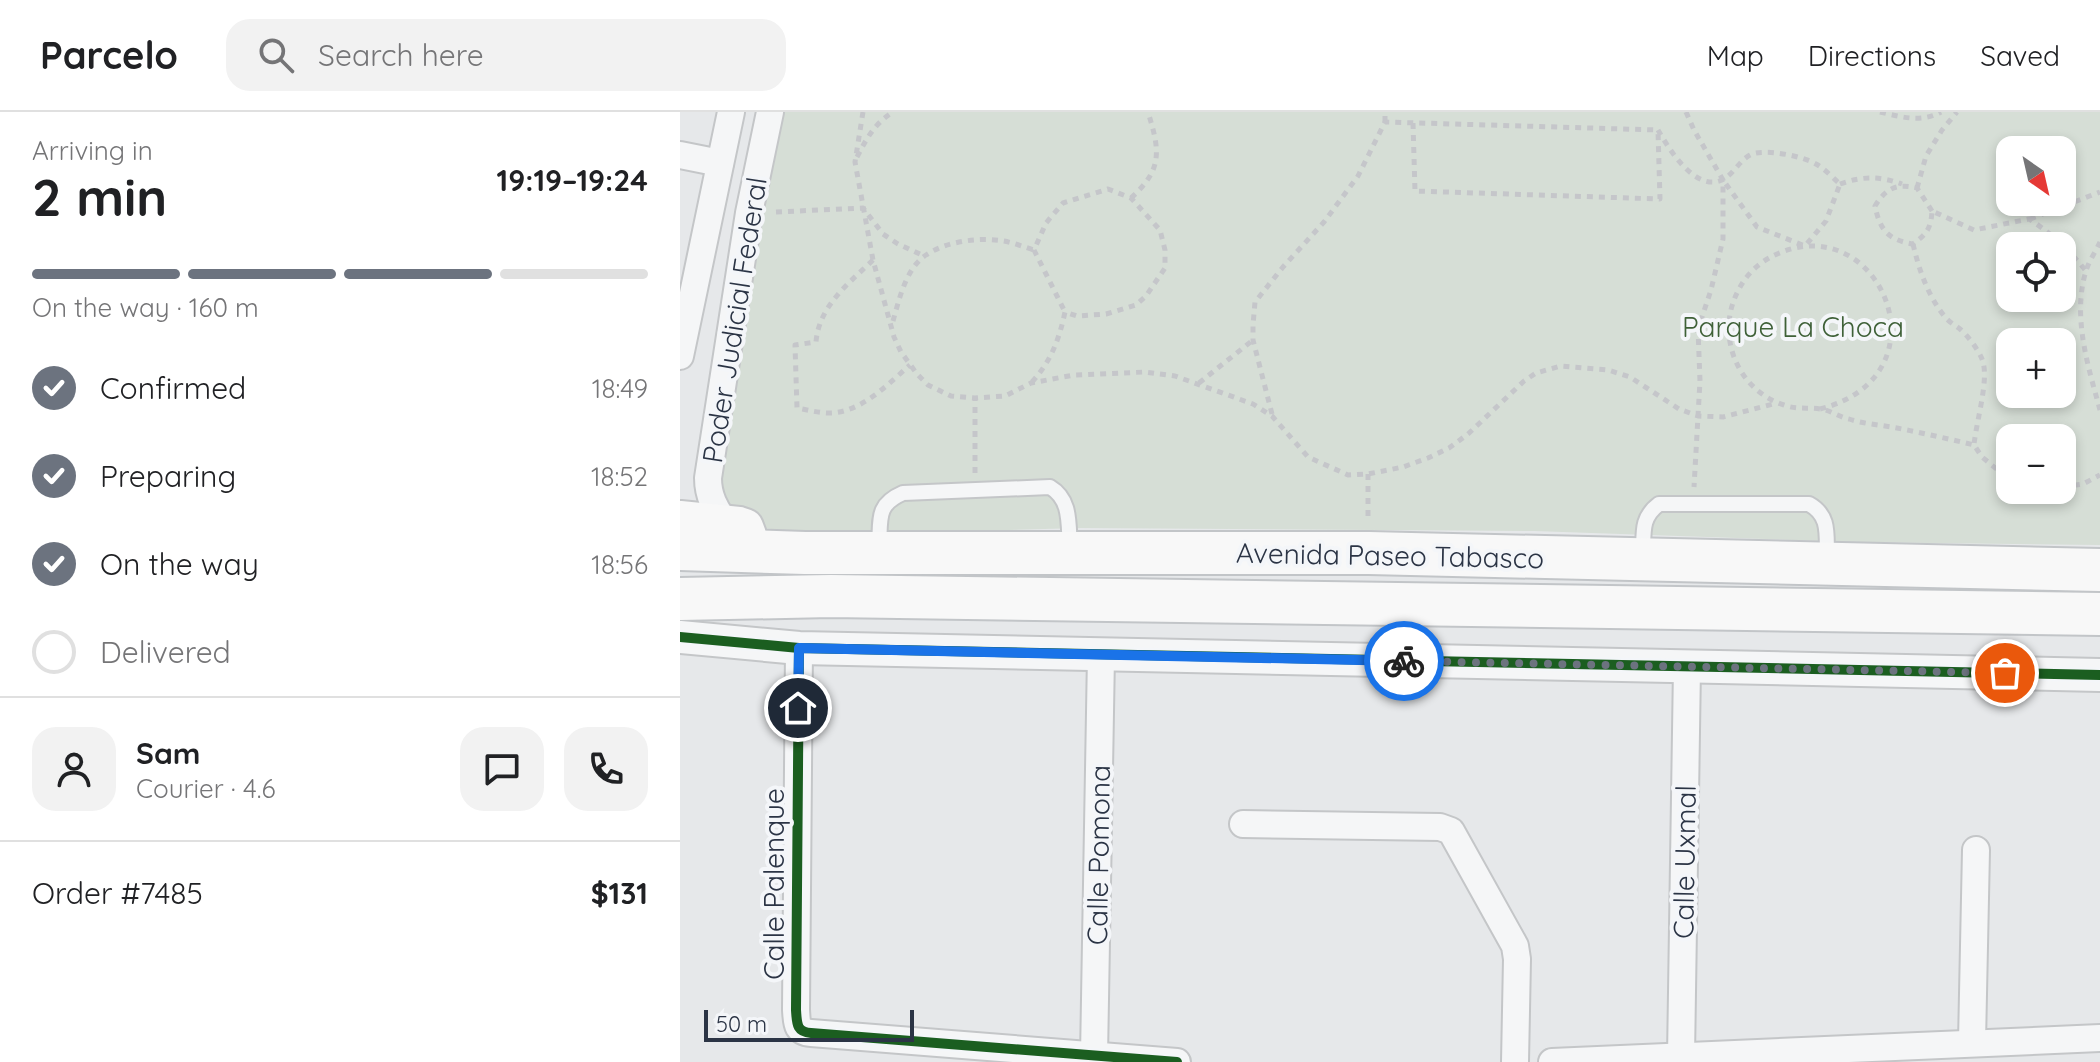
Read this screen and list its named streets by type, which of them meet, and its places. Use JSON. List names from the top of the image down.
{
  "streets": {
    "main road": ["Avenida Paseo Tabasco"],
    "street": [
      "Poder Judicial Federal",
      "Calle Pomona",
      "Calle Uxmal",
      "Calle Palenque"
    ]
  },
  "crossings": [
    ["Poder Judicial Federal", "Avenida Paseo Tabasco"],
    ["Calle Pomona", "Calle Palenque"]
  ],
  "parks": ["Parque La Choca"],
  "scale_bar": "50 m",
  "north": "bottom right",
  "page": {
    "header": "Parcelo",
    "search": "Search here",
    "nav": ["Map", "Directions", "Saved"],
    "heading": ["2 min", "Arriving in", "19:19–19:24"],
    "panel": [
      "Sam",
      "Courier · 4.6",
      "Order #7485",
      "$131"
    ],
    "map_buttons": ["+", "−"],
    "bar": "On the way · 160 m",
    "list": [
      ["Confirmed", "18:49"],
      ["Preparing", "18:52"],
      ["On the way", "18:56"],
      "Delivered"
    ],
    "scale": "50 m"
  }
}
